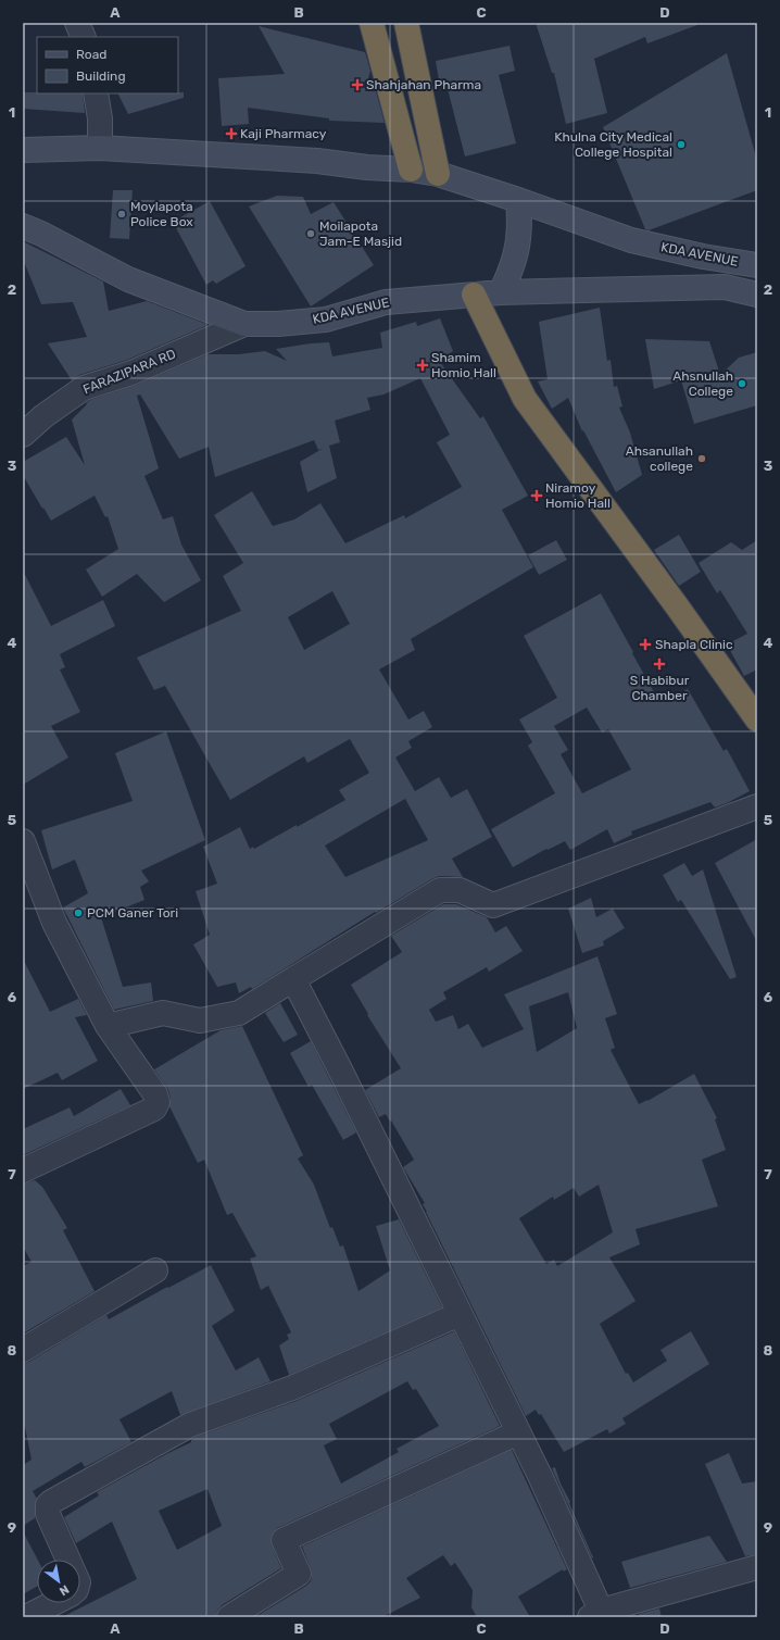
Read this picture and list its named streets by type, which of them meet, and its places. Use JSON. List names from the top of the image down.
{
  "streets": {
    "main road": ["KDA AVENUE"],
    "street": ["FARAZIPARA RD"]
  },
  "crossings": [
    ["KDA AVENUE", "FARAZIPARA RD"]
  ],
  "places": {
    "health": [
      "Shahjahan Pharma",
      "Kaji Pharmacy",
      "Shamim Homio Hall",
      "Niramoy Homio Hall",
      "Shapla Clinic",
      "S Habibur Chamber"
    ],
    "other": [
      "Khulna City Medical College Hospital",
      "Moylapota Police Box",
      "Moilapota Jam-E Masjid",
      "Ahsnullah College",
      "Ahsanullah college",
      "PCM Ganer Tori"
    ]
  },
  "legend": ["Road", "Building"],
  "north": "bottom right",
  "grid": {
    "columns": [
      "A",
      "B",
      "C",
      "D"
    ],
    "rows": [
      "1",
      "2",
      "3",
      "4",
      "5",
      "6",
      "7",
      "8",
      "9"
    ]
  }
}
